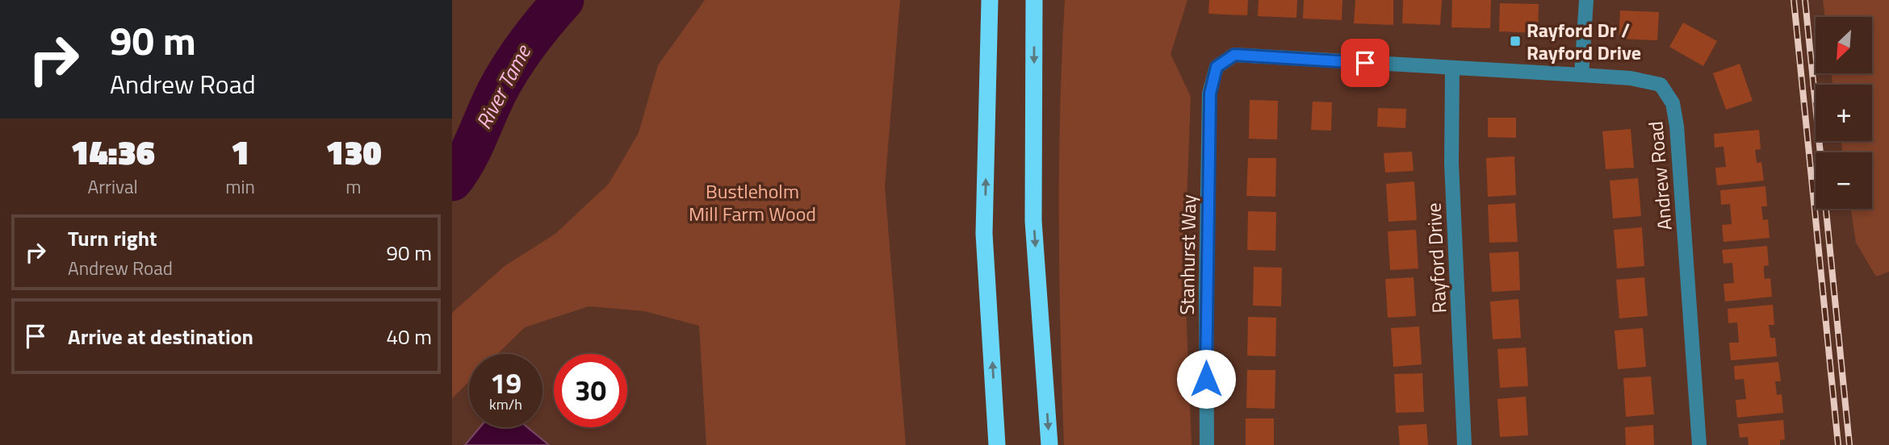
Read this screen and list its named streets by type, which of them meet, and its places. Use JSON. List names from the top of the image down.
{
  "streets": {
    "street": ["Andrew Road", "Stanhurst Way", "Rayford Drive"]
  },
  "crossings": [
    ["Andrew Road", "Stanhurst Way"],
    ["Andrew Road", "Rayford Drive"]
  ],
  "water": ["River Tame"],
  "parks": ["Bustleholm Mill Farm Wood"],
  "places": {
    "transit": ["Rayford Dr / Rayford Drive"]
  },
  "north": "bottom left",
  "page": {
    "turn": ["90 m", "Andrew Road"],
    "map_buttons": ["+", "−"],
    "eta": [
      "14:36",
      "Arrival",
      "1",
      "min",
      "130",
      "m"
    ],
    "list": [
      {
        "name": "Turn right",
        "note": "Andrew Road",
        "value": "90 m"
      },
      {
        "name": "Arrive at destination",
        "value": "40 m"
      }
    ],
    "speed": "19 km/h",
    "limit": "30"
  }
}
